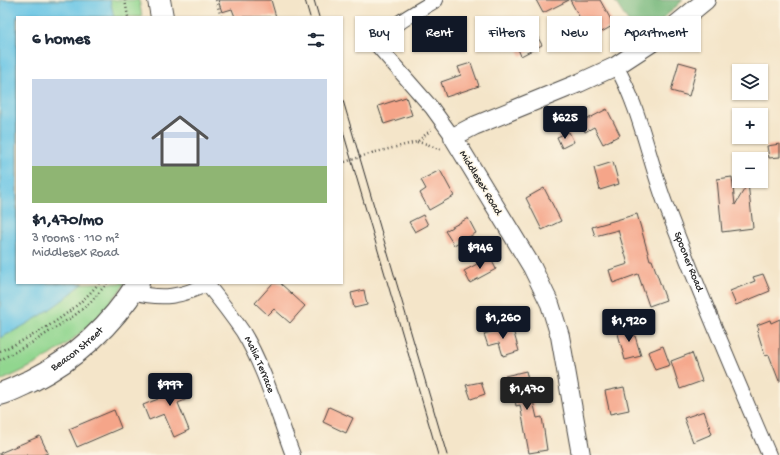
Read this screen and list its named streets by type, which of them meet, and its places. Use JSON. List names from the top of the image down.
{
  "streets": {
    "main road": ["Beacon Street"],
    "street": ["Middlesex Road", "Spooner Road", "Malia Terrace"]
  },
  "page": {
    "chip": [
      "Buy",
      "Rent",
      "Filters",
      "New",
      "Apartment"
    ],
    "heading": "6 homes",
    "map_buttons": ["+", "−"],
    "list": [
      {
        "name": "$1,470/mo",
        "note": "3 rooms · 110 m² · Middlesex Road"
      }
    ],
    "price": [
      "$625",
      "$946",
      "$1,260",
      "$1,920",
      "$997",
      "$1,470"
    ]
  }
}
